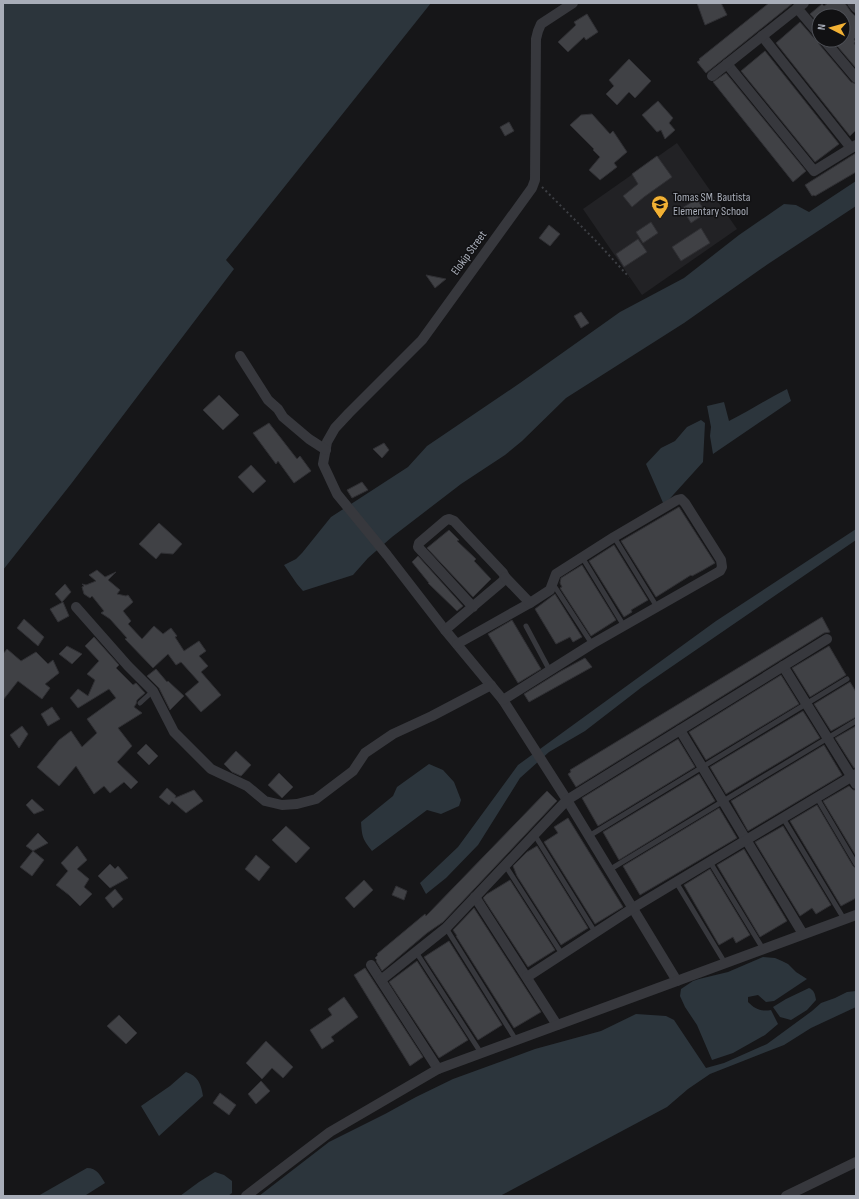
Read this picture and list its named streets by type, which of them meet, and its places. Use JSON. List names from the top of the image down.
{
  "streets": {
    "street": ["Elokip Street"]
  },
  "places": {
    "school or university": ["Tomas SM. Bautista Elementary School"]
  },
  "north": "left"
}
